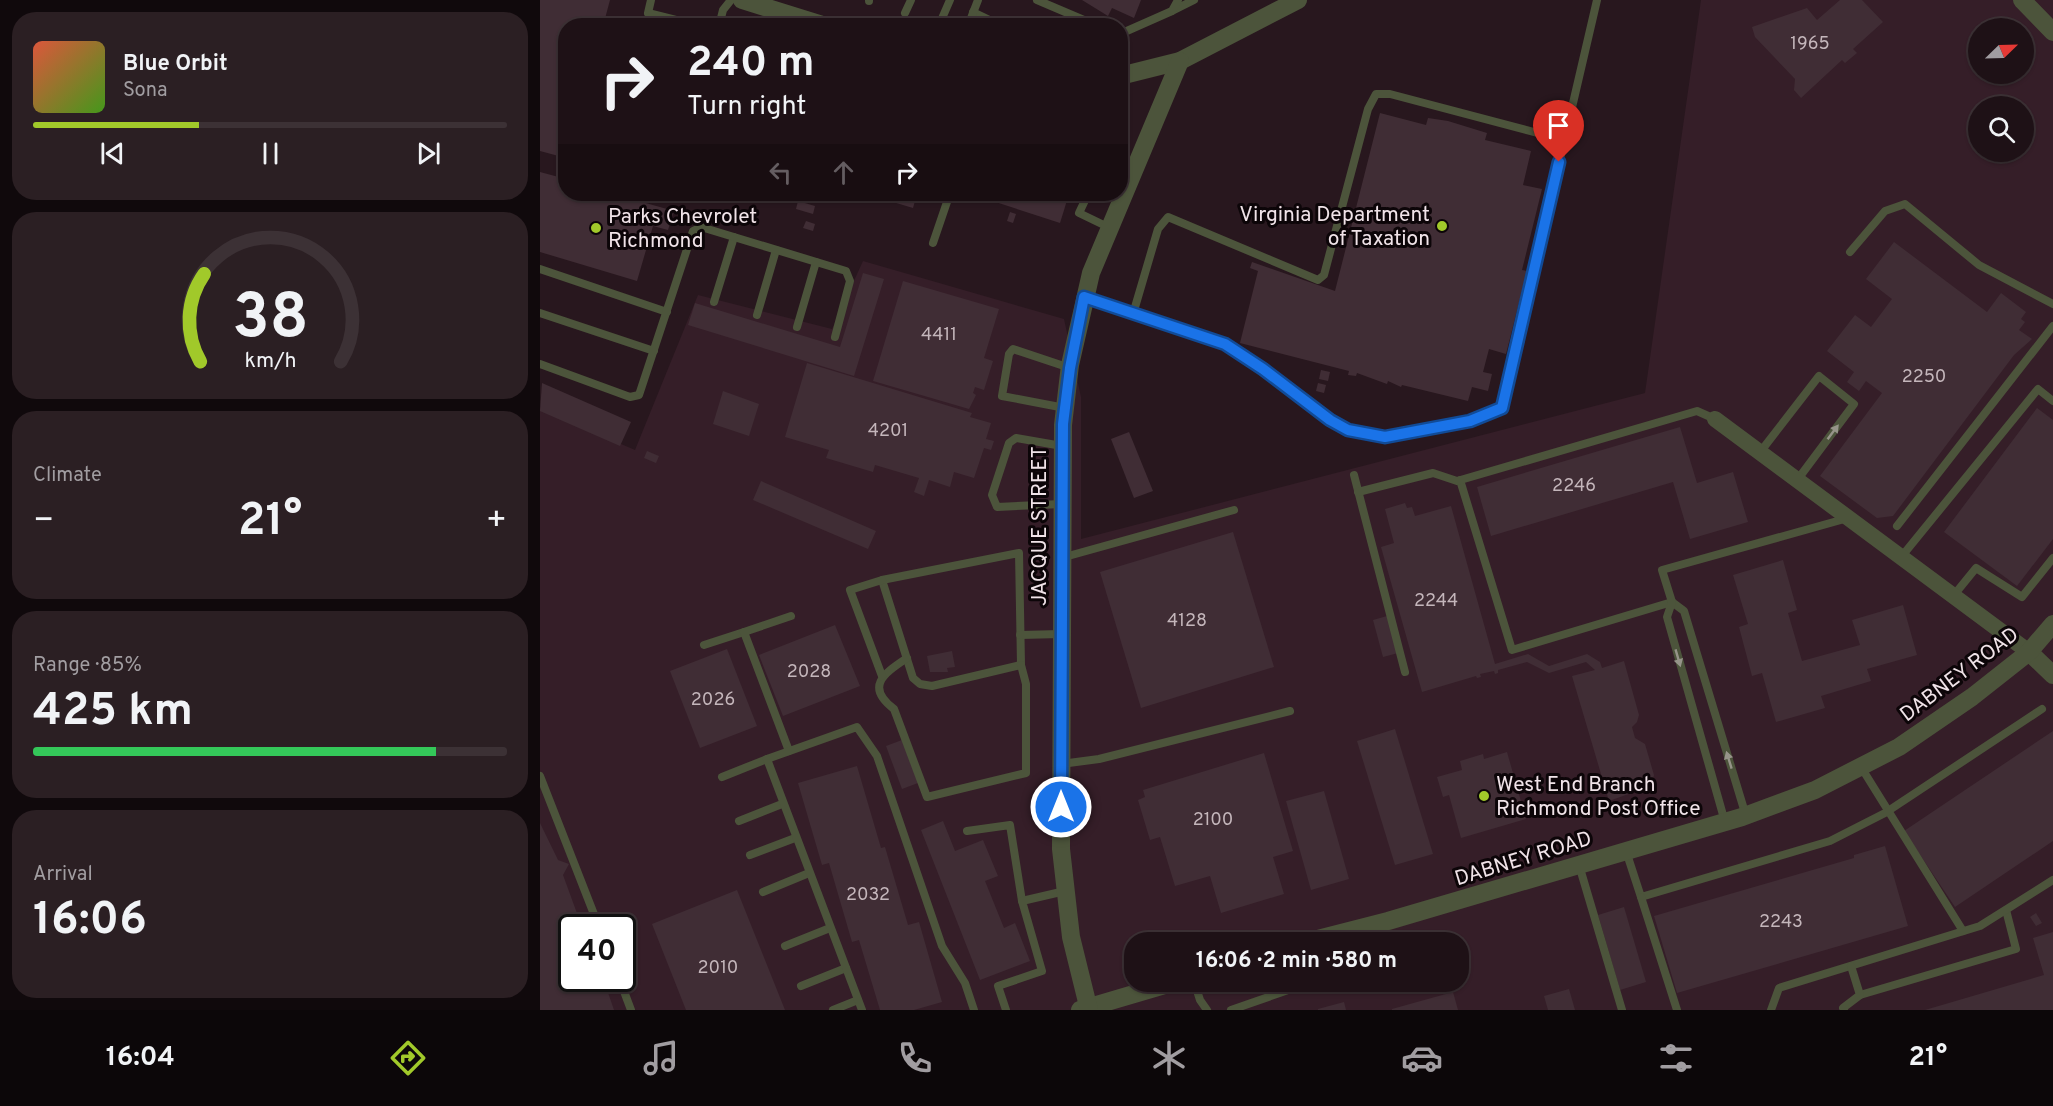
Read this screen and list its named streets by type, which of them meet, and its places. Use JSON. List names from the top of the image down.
{
  "streets": {
    "street": ["JACQUE STREET", "DABNEY ROAD"]
  },
  "places": ["Virginia Department of Taxation", "Parks Chevrolet Richmond", "West End Branch Richmond Post Office"],
  "house_numbers": [
    "1965",
    "4411",
    "2250",
    "4201",
    "2246",
    "2244",
    "4128",
    "2028",
    "2026",
    "2100",
    "2032",
    "2243",
    "2010"
  ],
  "north": "top right",
  "page": {
    "turn": ["240 m", "Turn right"],
    "song": ["Blue Orbit", "Sona"],
    "tile": [
      "Climate",
      ["Range · 85%", "425 km"],
      ["Arrival", "16:06"]
    ],
    "heat": ["−", "21°", "+"],
    "limit": "40",
    "trip": "16:06 · 2 min · 580 m",
    "tabs": ["16:04", "21°"],
    "gauge": ["38", "km/h"]
  }
}
